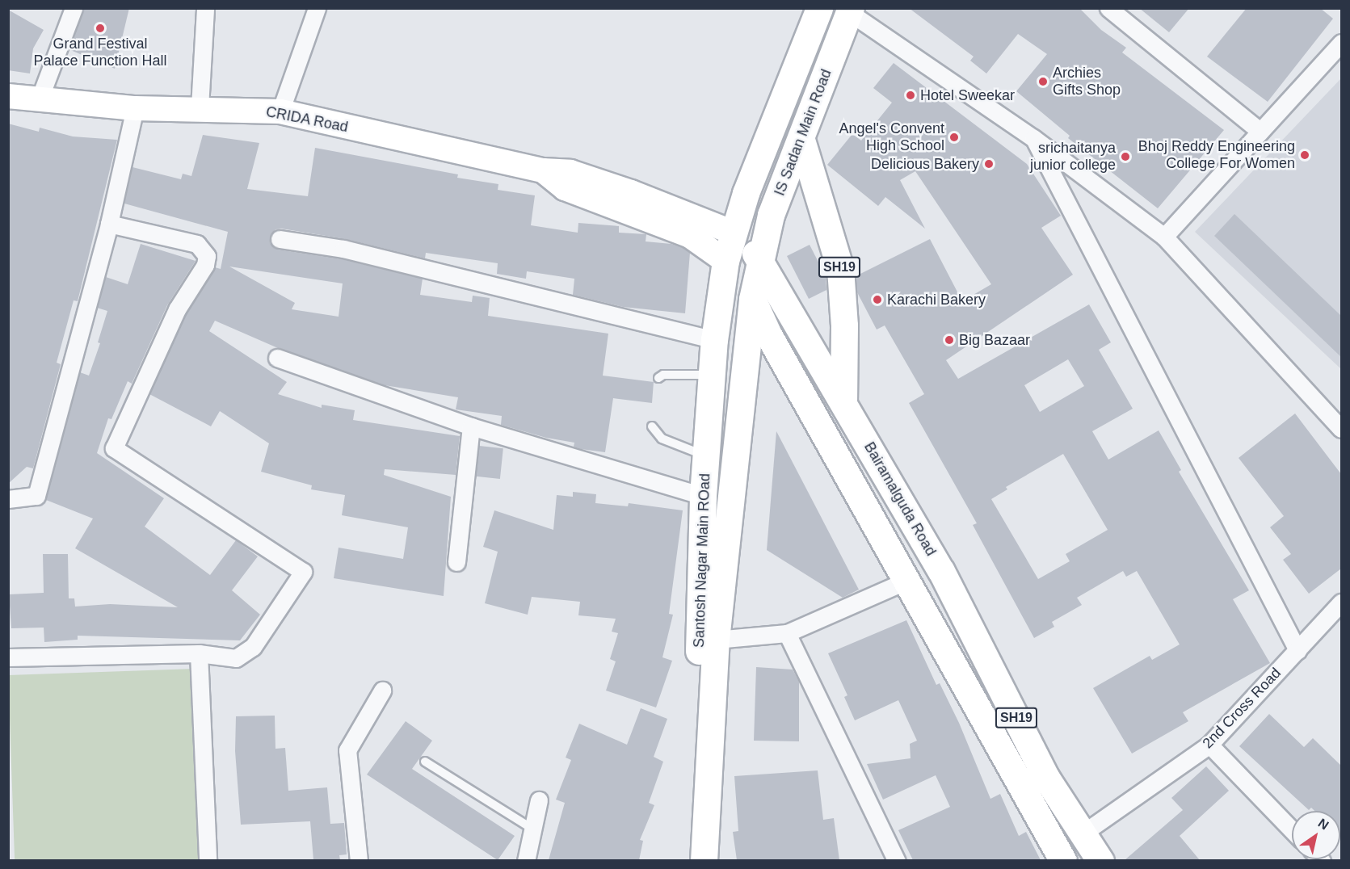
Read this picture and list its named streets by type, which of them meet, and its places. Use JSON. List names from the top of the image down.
{
  "streets": {
    "main road": [
      "CRIDA Road",
      "IS Sadan Main Road",
      "SH19",
      "Bairamalguda Road",
      "Santosh Nagar Main ROad"
    ],
    "street": ["2nd Cross Road"]
  },
  "crossings": [
    ["CRIDA Road", "IS Sadan Main Road"],
    ["CRIDA Road", "Bairamalguda Road"],
    ["CRIDA Road", "Santosh Nagar Main ROad"],
    ["IS Sadan Main Road", "SH19"],
    ["IS Sadan Main Road", "Bairamalguda Road"],
    ["IS Sadan Main Road", "Santosh Nagar Main ROad"],
    ["SH19", "Bairamalguda Road"],
    ["Bairamalguda Road", "Santosh Nagar Main ROad"],
    ["Bairamalguda Road", "2nd Cross Road"]
  ],
  "places": [
    "Grand Festival Palace Function Hall",
    "Archies Gifts Shop",
    "Hotel Sweekar",
    "Angel's Convent High School",
    "Bhoj Reddy Engineering College For Women",
    "srichaitanya junior college",
    "Delicious Bakery",
    "Karachi Bakery",
    "Big Bazaar"
  ],
  "north": "top right"
}
